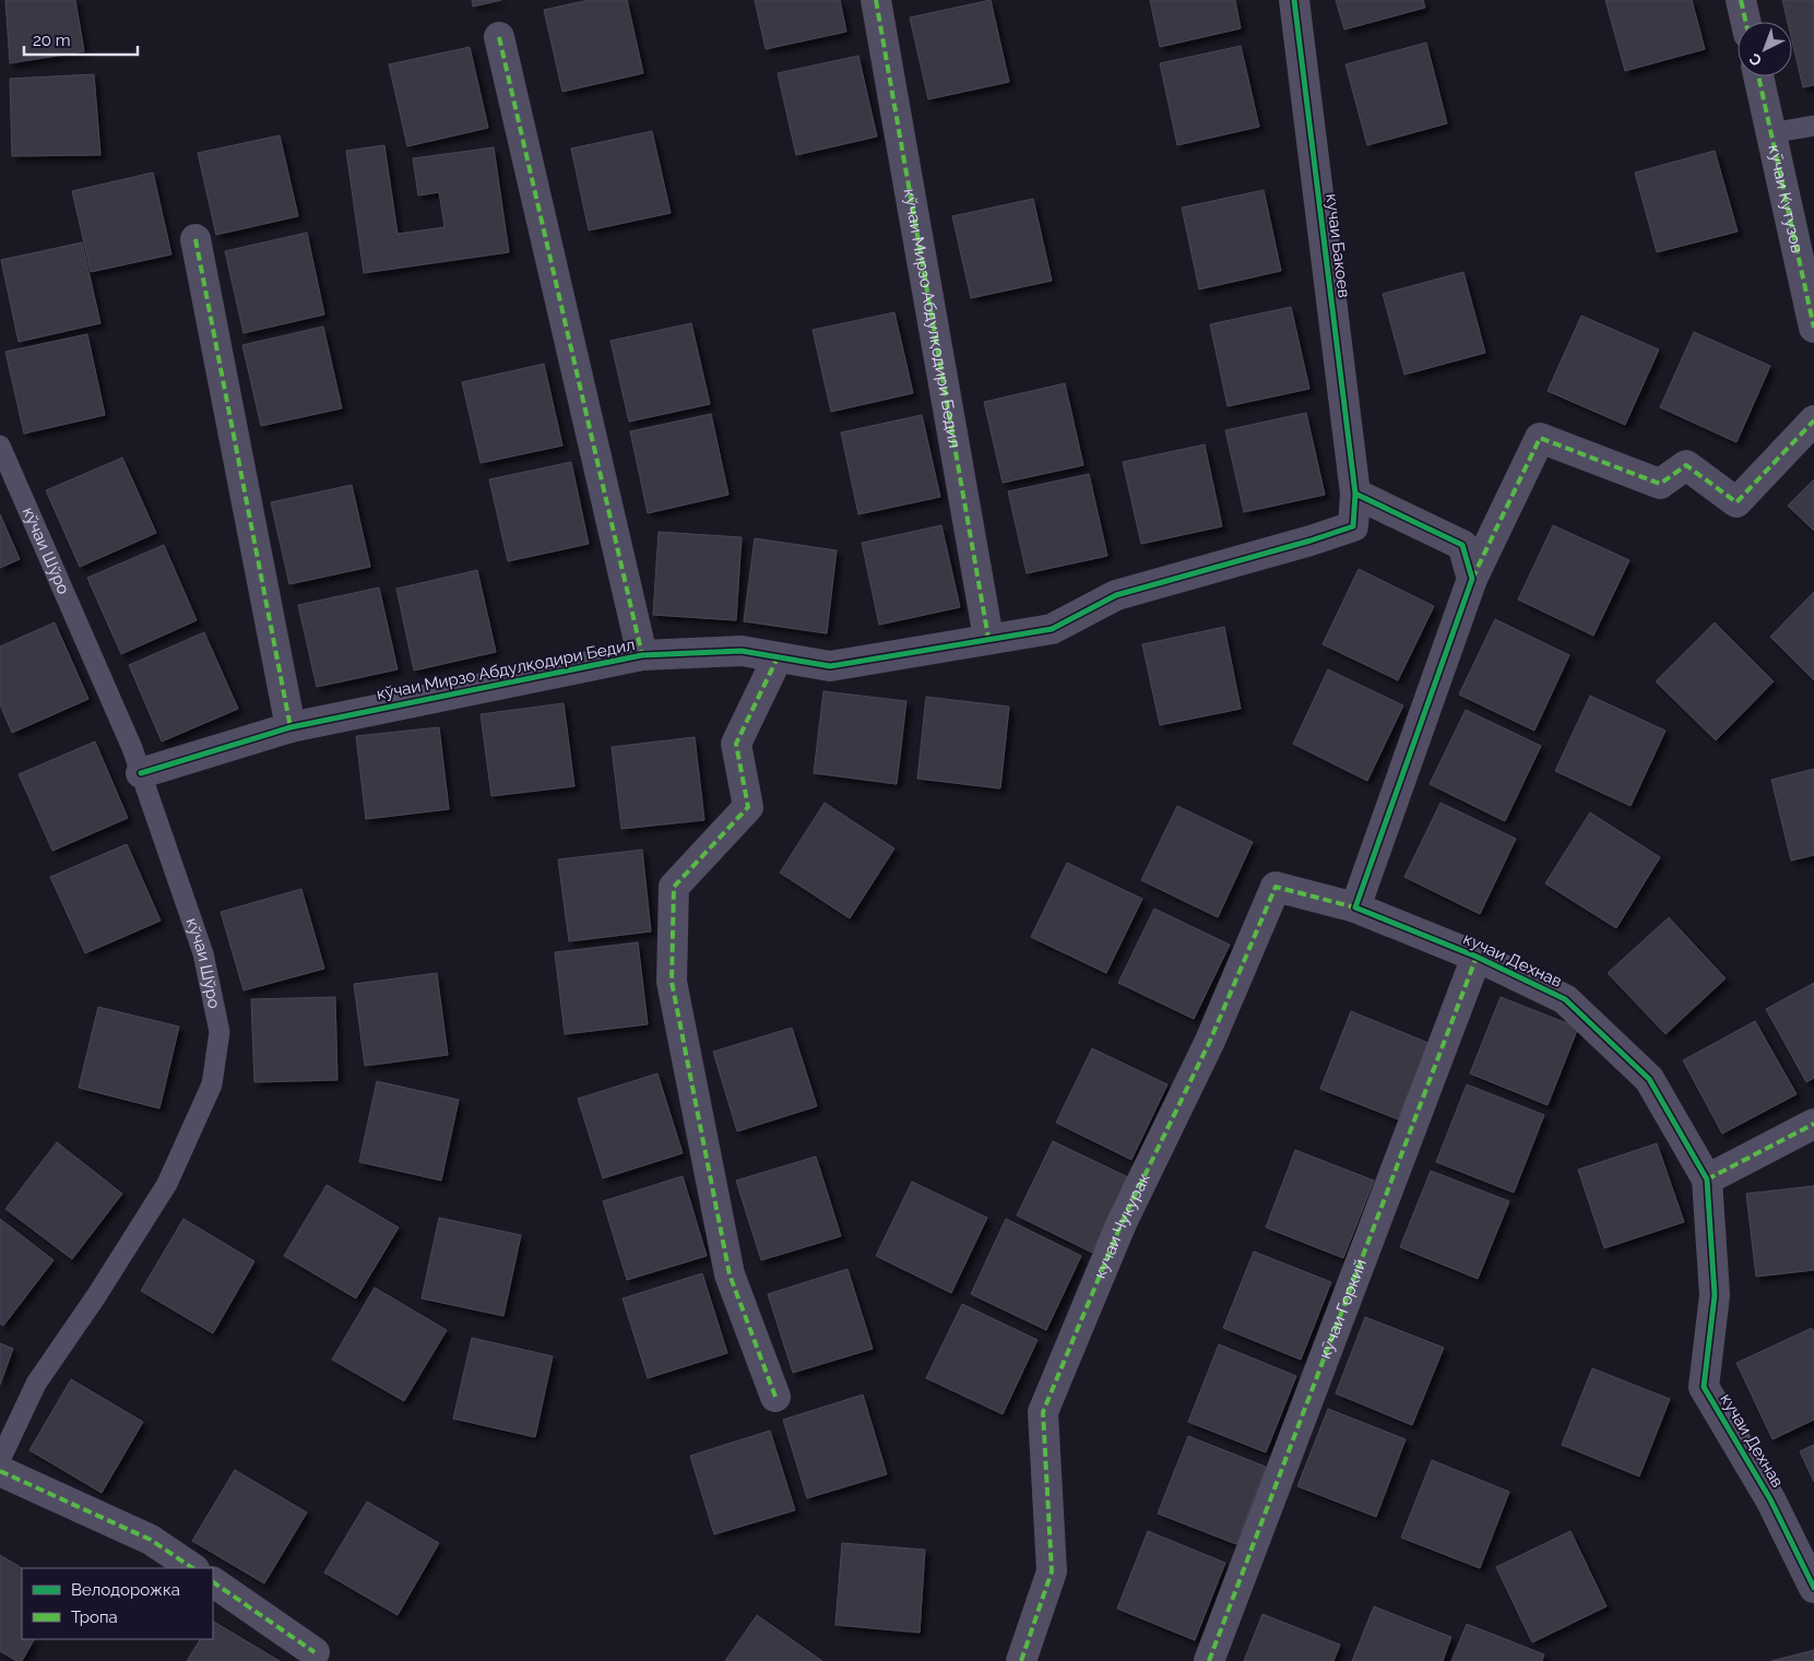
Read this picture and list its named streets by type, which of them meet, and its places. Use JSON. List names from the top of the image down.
{
  "streets": {
    "street": [
      "кӯчаи Кутузов",
      "кучаи Бакоев",
      "кўчаи Мирзо Абдулқодири Бедил",
      "кучаи Дехнав",
      "кучаи Чукурак",
      "кӯчаи Горкий"
    ],
    "lane": ["кўчаи Шўро"]
  },
  "crossings": [
    ["кучаи Бакоев", "кўчаи Мирзо Абдулқодири Бедил"],
    ["кўчаи Мирзо Абдулқодири Бедил", "кўчаи Шўро"],
    ["кучаи Дехнав", "кучаи Чукурак"],
    ["кучаи Дехнав", "кӯчаи Горкий"]
  ],
  "legend": ["Велодорожка", "Тропа"],
  "scale_bar": "20 m",
  "north": "bottom left"
}
